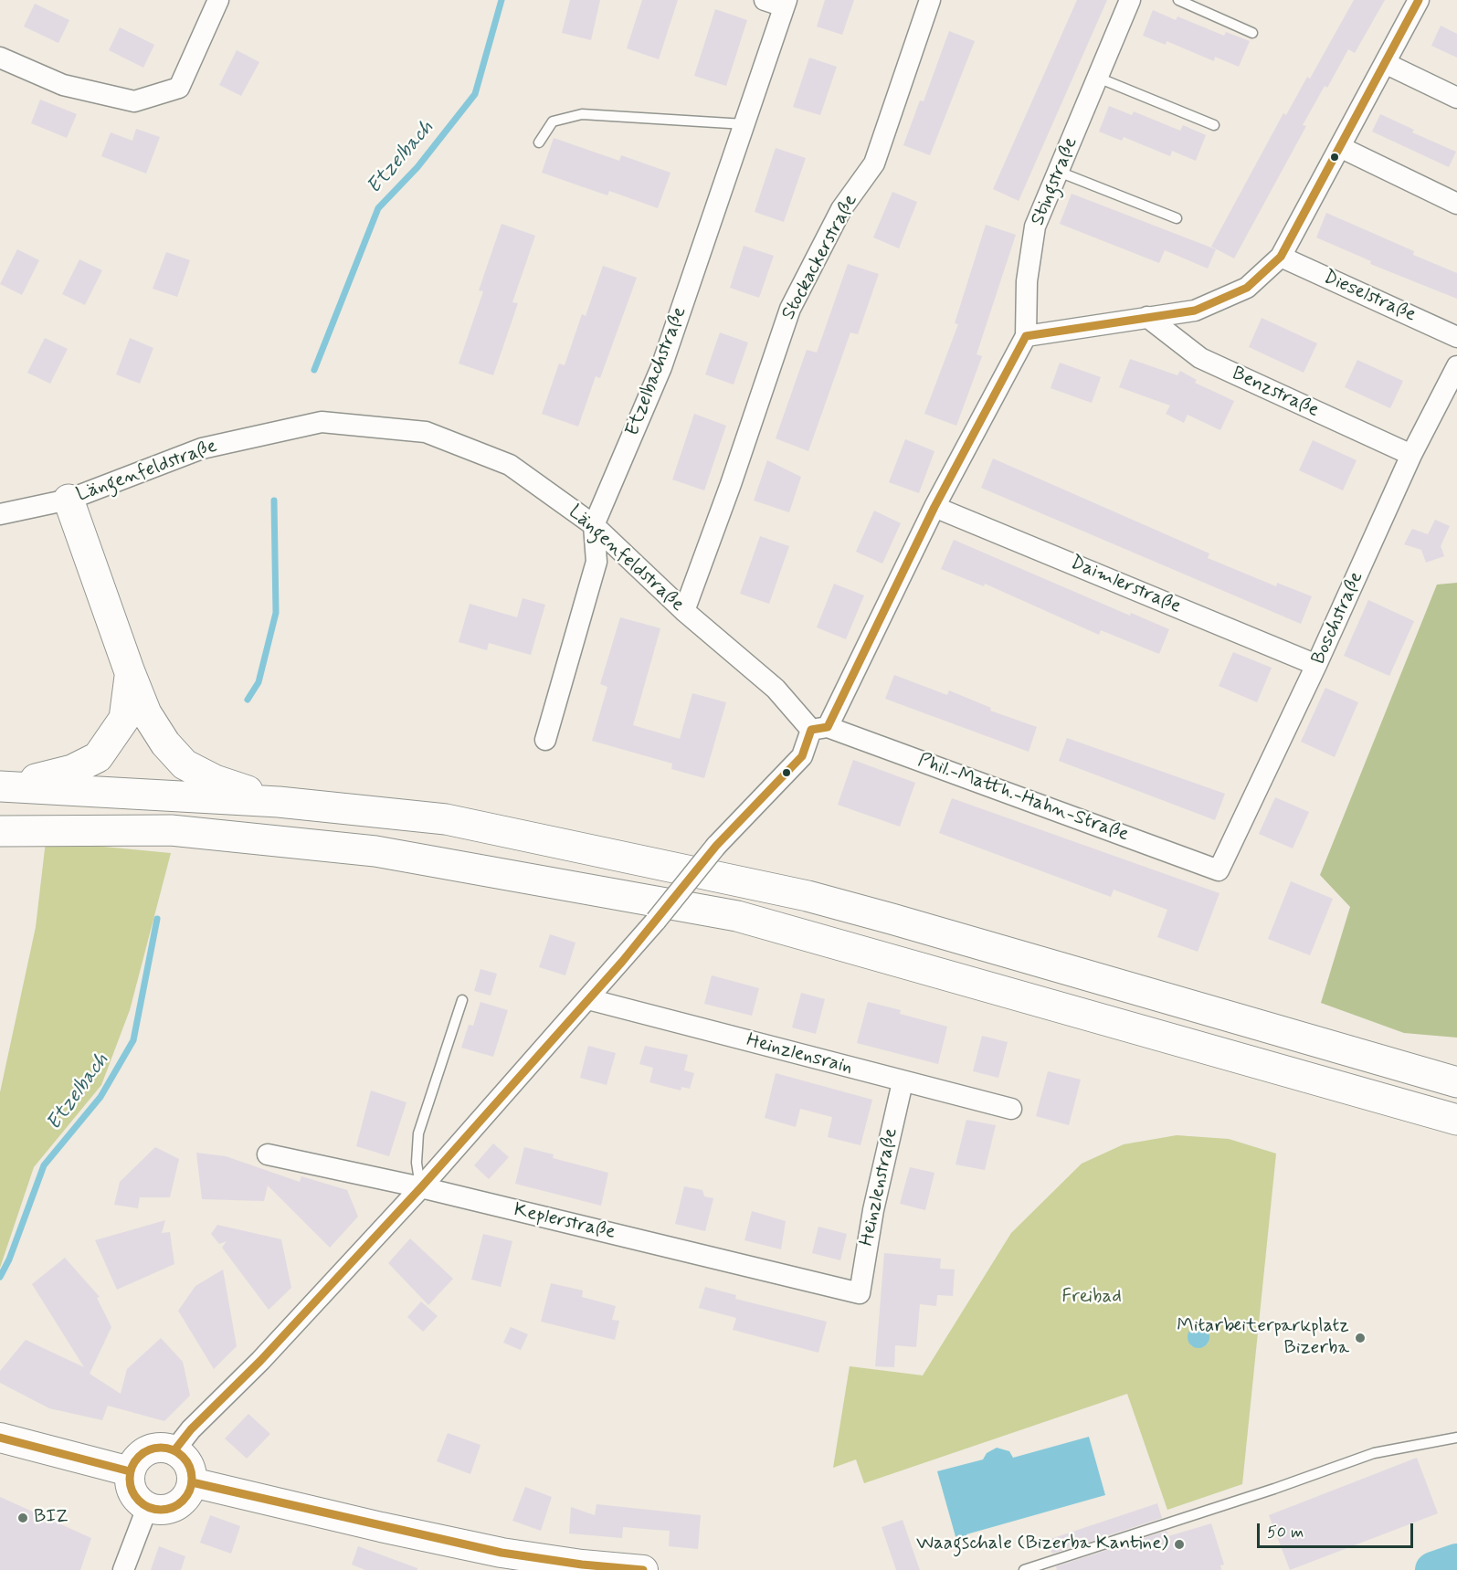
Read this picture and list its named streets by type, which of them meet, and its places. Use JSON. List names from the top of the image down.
{
  "streets": {
    "street": [
      "Stingstraße",
      "Stockackerstraße",
      "Dieselstraße",
      "Etzelbachstraße",
      "Benzstraße",
      "Längenfeldstraße",
      "Daimlerstraße",
      "Boschstraße",
      "Phil.-Matth.-Hahn-Straße",
      "Heinzlensrain",
      "Heinzlenstraße",
      "Keplerstraße"
    ]
  },
  "crossings": [
    ["Stingstraße", "Längenfeldstraße"],
    ["Stingstraße", "Daimlerstraße"],
    ["Stingstraße", "Phil.-Matth.-Hahn-Straße"],
    ["Stingstraße", "Heinzlensrain"],
    ["Stingstraße", "Keplerstraße"],
    ["Stockackerstraße", "Längenfeldstraße"],
    ["Etzelbachstraße", "Längenfeldstraße"],
    ["Benzstraße", "Boschstraße"],
    ["Längenfeldstraße", "Phil.-Matth.-Hahn-Straße"],
    ["Daimlerstraße", "Boschstraße"],
    ["Boschstraße", "Phil.-Matth.-Hahn-Straße"],
    ["Heinzlensrain", "Heinzlenstraße"],
    ["Heinzlenstraße", "Keplerstraße"]
  ],
  "water": ["Etzelbach"],
  "parks": ["Freibad"],
  "places": ["Mitarbeiterparkplatz Bizerba", "BIZ", "Waagschale (Bizerba Kantine)"],
  "scale_bar": "50 m"
}
